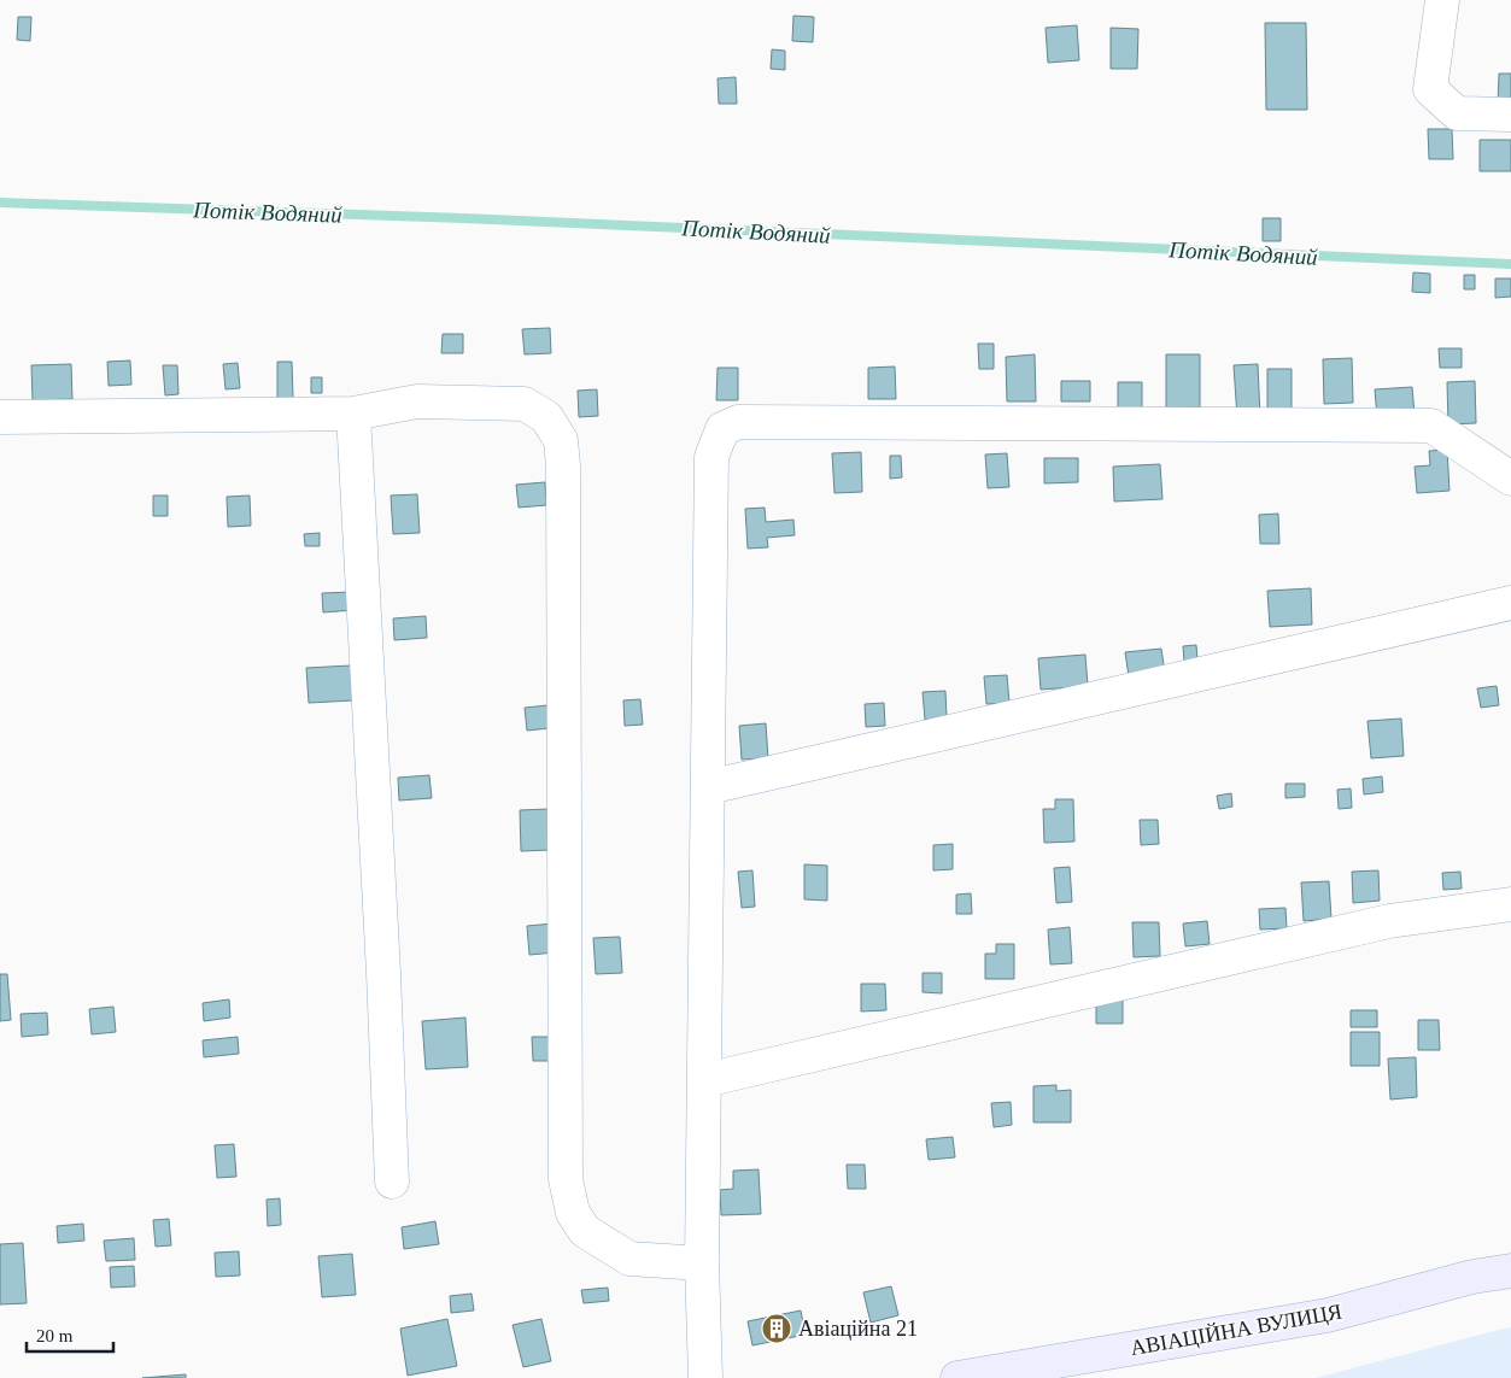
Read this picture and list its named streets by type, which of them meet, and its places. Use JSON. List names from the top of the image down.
{
  "streets": {
    "street": ["АВІАЦІЙНА ВУЛИЦЯ"]
  },
  "water": ["Потік Водяний"],
  "places": {
    "building": ["Авіаційна 21"]
  },
  "scale_bar": "20 m"
}
